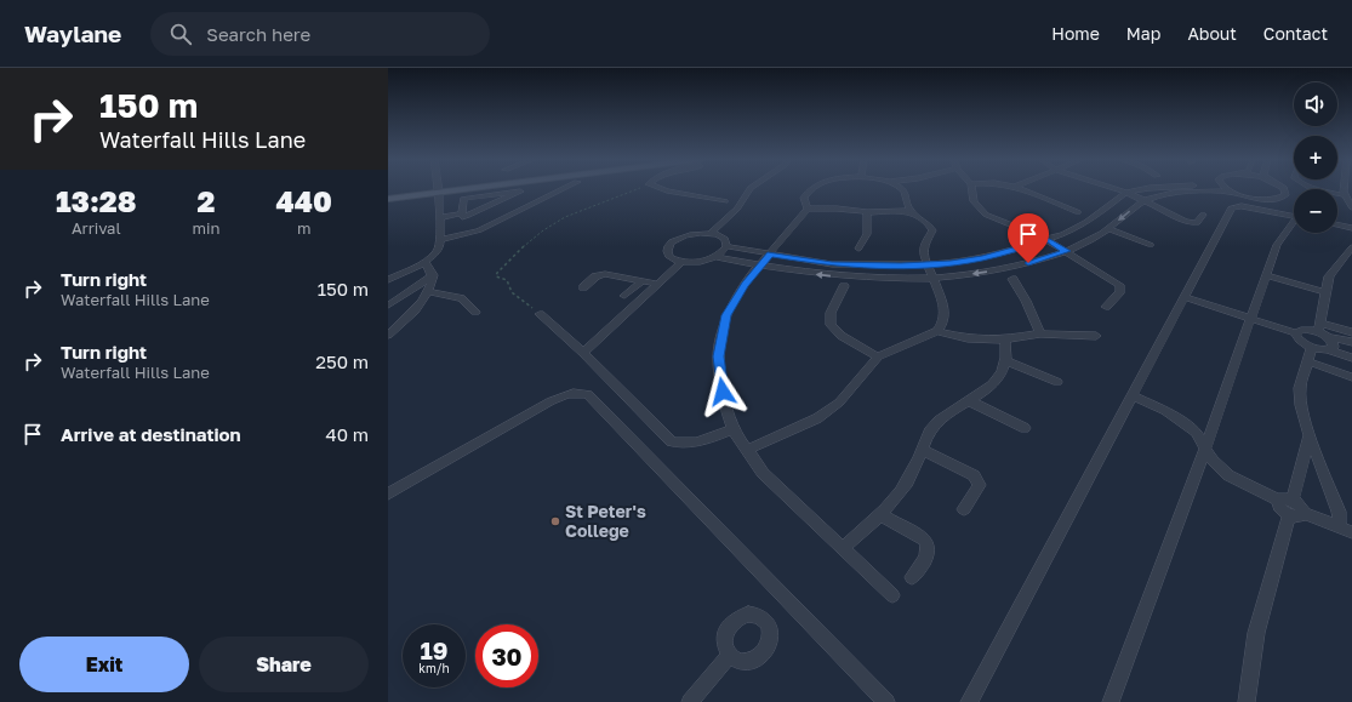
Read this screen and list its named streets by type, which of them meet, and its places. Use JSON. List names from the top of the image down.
{
  "places": ["St Peter's College"],
  "page": {
    "header": "Waylane",
    "search": "Search here",
    "nav": [
      "Home",
      "Map",
      "About",
      "Contact"
    ],
    "turn": ["150 m", "Waterfall Hills Lane"],
    "map_buttons": ["+", "−"],
    "eta": [
      "13:28",
      "Arrival",
      "2",
      "min",
      "440",
      "m"
    ],
    "list": [
      {
        "name": "Turn right",
        "note": "Waterfall Hills Lane",
        "value": "150 m"
      },
      {
        "name": "Turn right",
        "note": "Waterfall Hills Lane",
        "value": "250 m"
      },
      {
        "name": "Arrive at destination",
        "value": "40 m"
      }
    ],
    "speed": "19 km/h",
    "limit": "30",
    "buttons": ["Exit", "Share"]
  }
}
